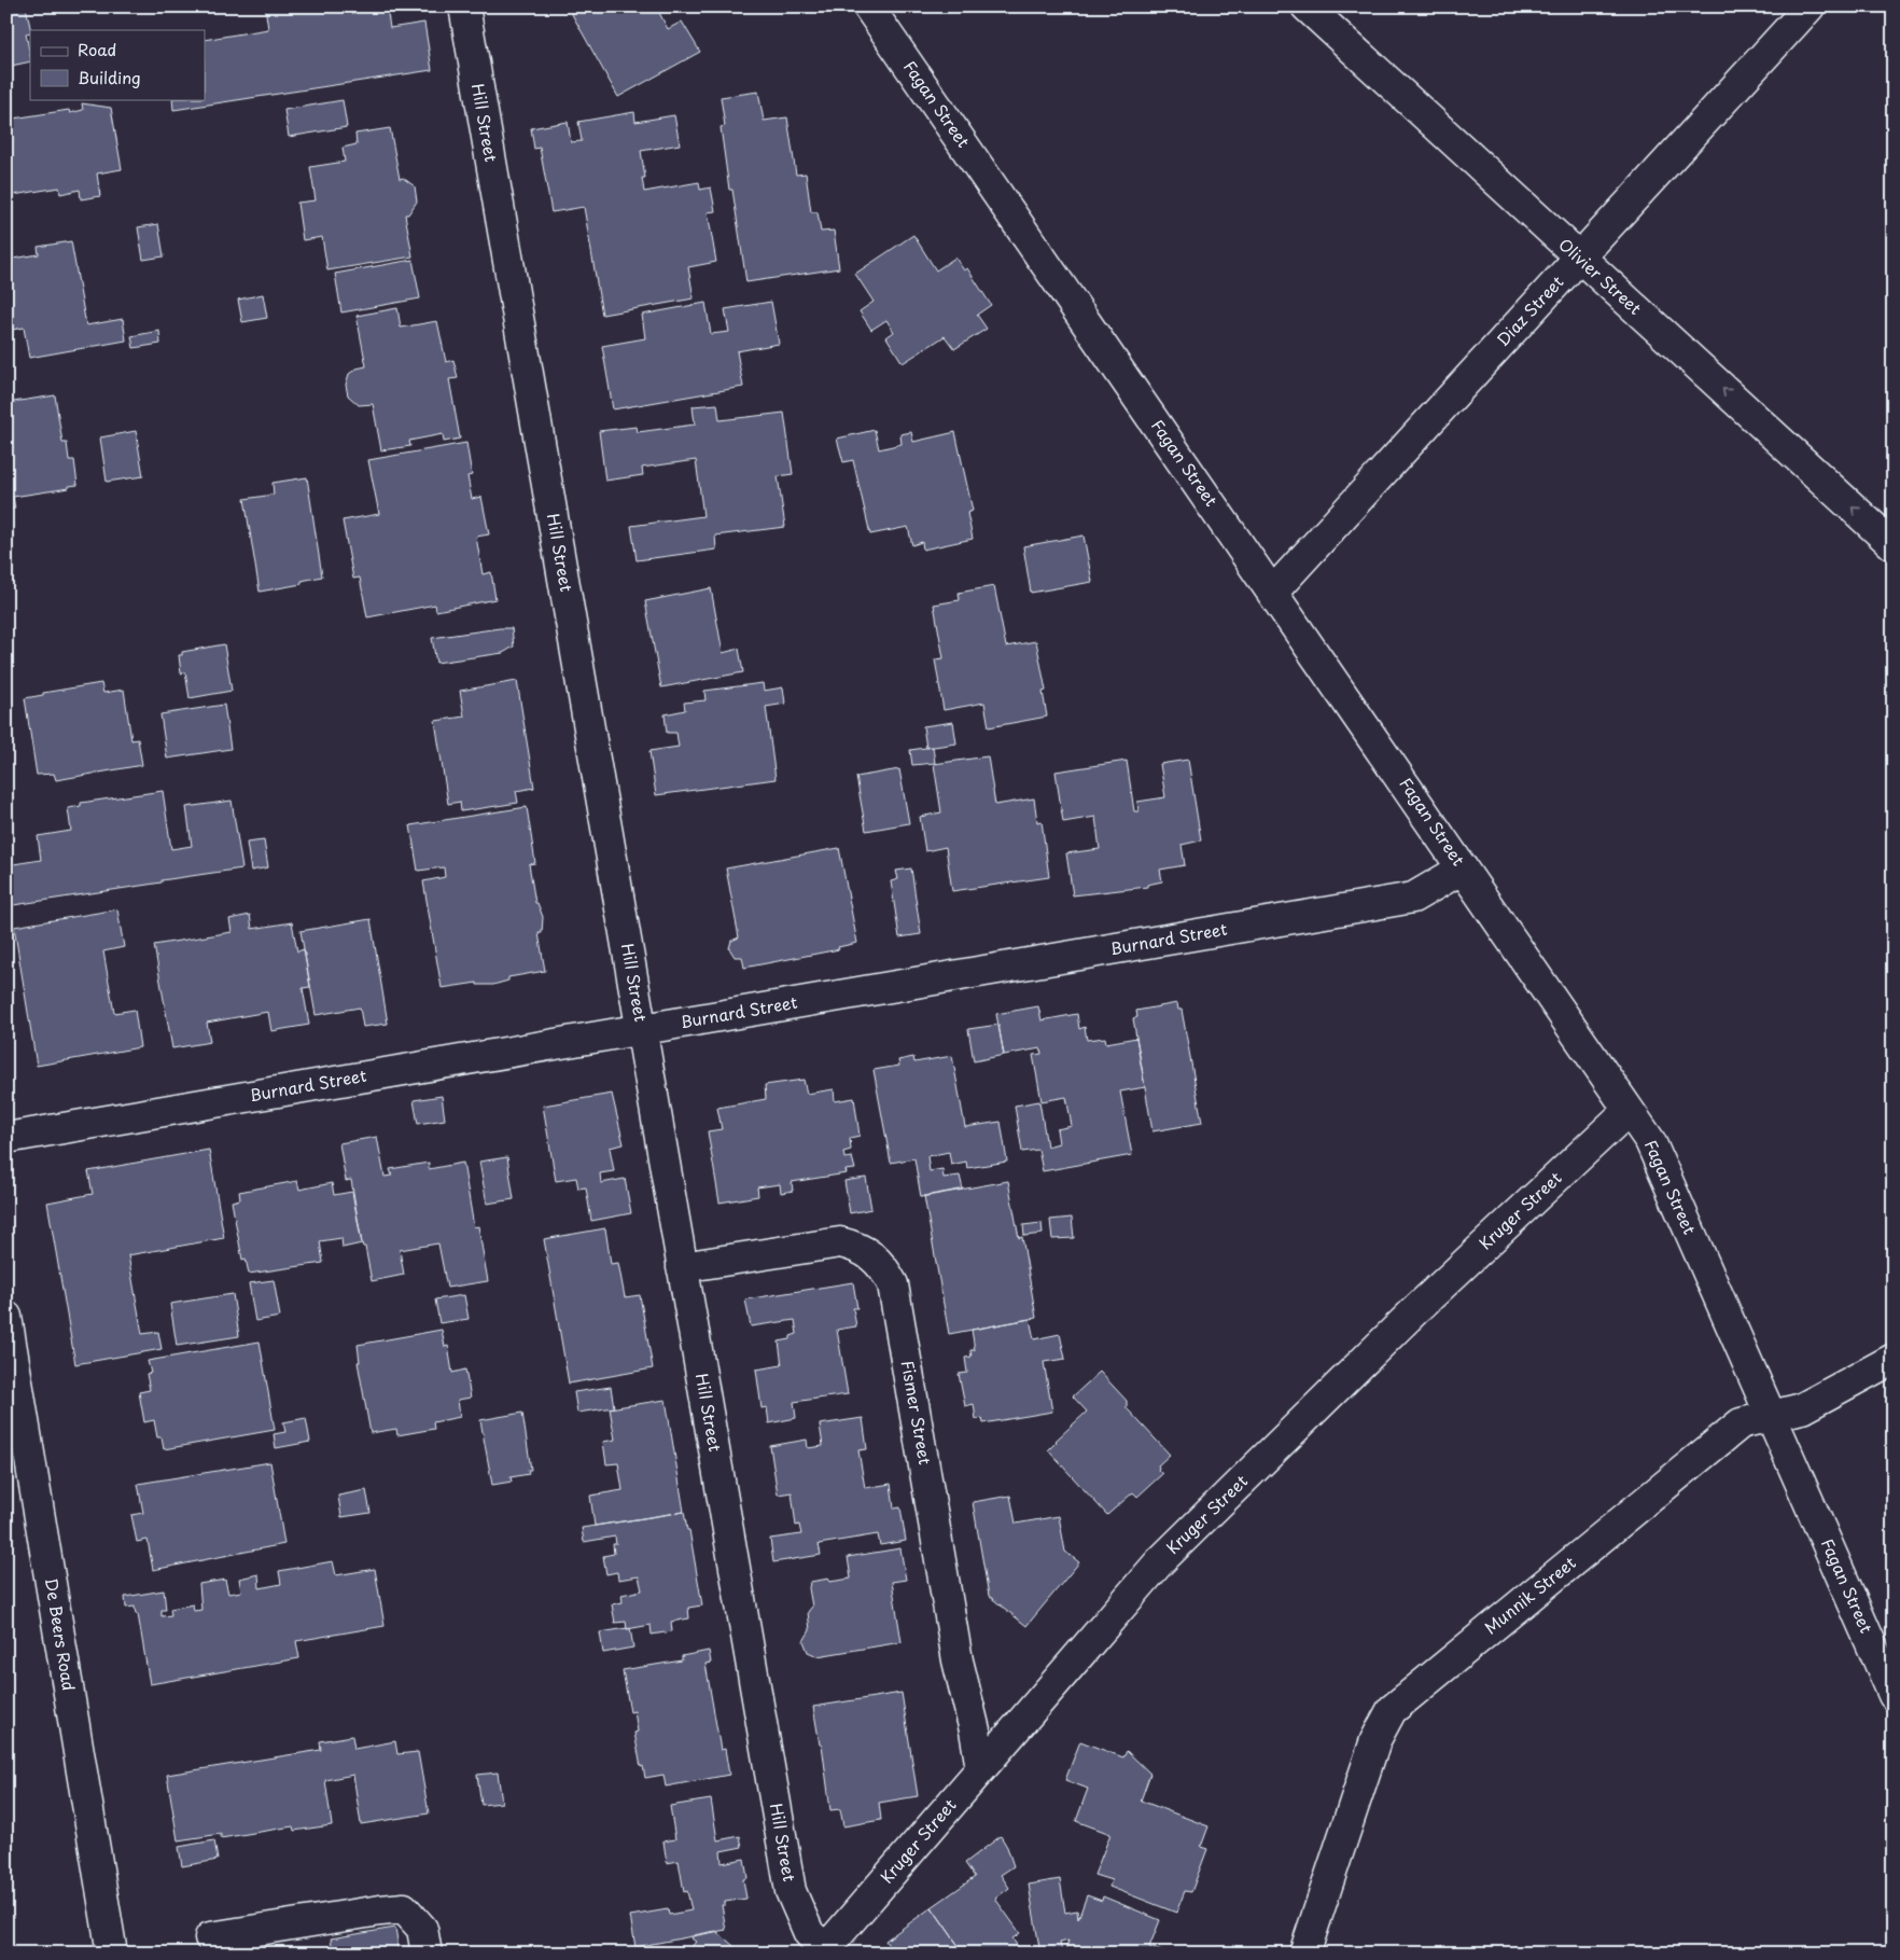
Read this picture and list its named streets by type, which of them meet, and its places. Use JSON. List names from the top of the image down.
{
  "streets": {
    "street": [
      "Fagan Street",
      "Hill Street",
      "Olivier Street",
      "Diaz Street",
      "Burnard Street",
      "Kruger Street",
      "Fismer Street",
      "Munnik Street",
      "De Beers Road"
    ]
  },
  "crossings": [
    ["Fagan Street", "Diaz Street"],
    ["Fagan Street", "Burnard Street"],
    ["Fagan Street", "Kruger Street"],
    ["Fagan Street", "Munnik Street"],
    ["Hill Street", "Burnard Street"],
    ["Hill Street", "Kruger Street"],
    ["Hill Street", "Fismer Street"],
    ["Olivier Street", "Diaz Street"],
    ["Kruger Street", "Fismer Street"]
  ],
  "one_way": ["Olivier Street"],
  "legend": ["Road", "Building"]
}
